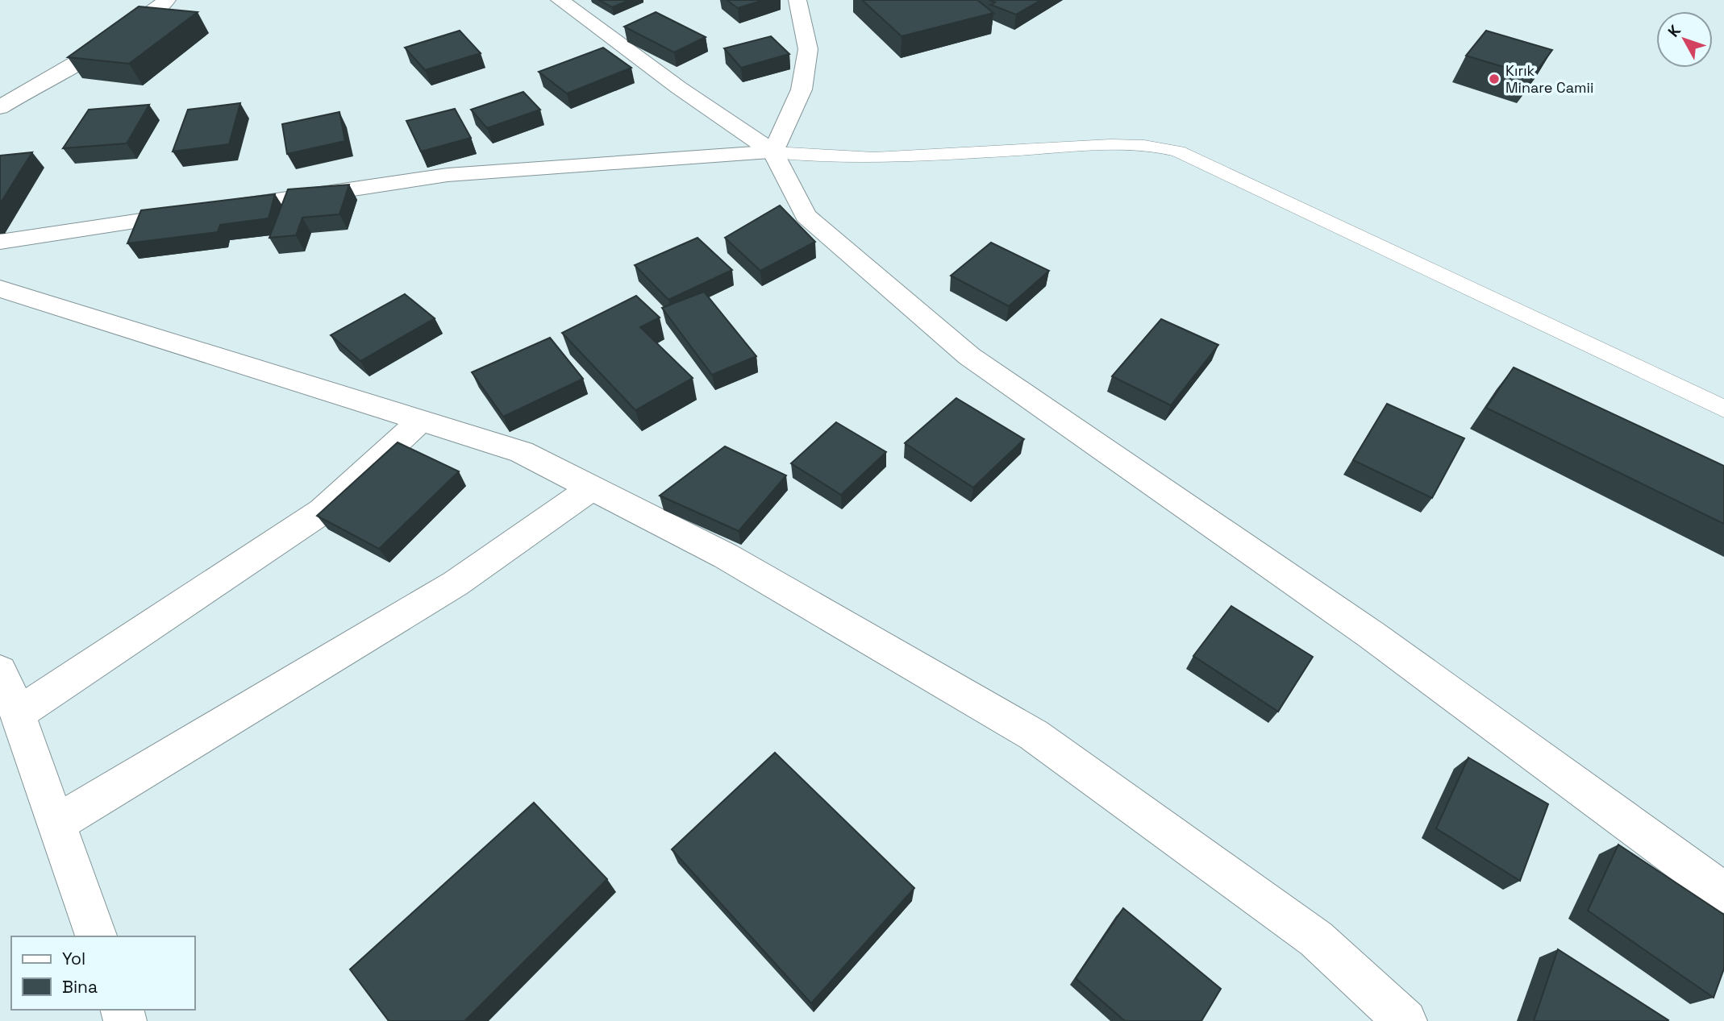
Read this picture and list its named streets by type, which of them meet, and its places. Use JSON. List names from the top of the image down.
{
  "places": ["Kırık Minare Camii"],
  "legend": ["Yol", "Bina"],
  "north": "top left"
}
